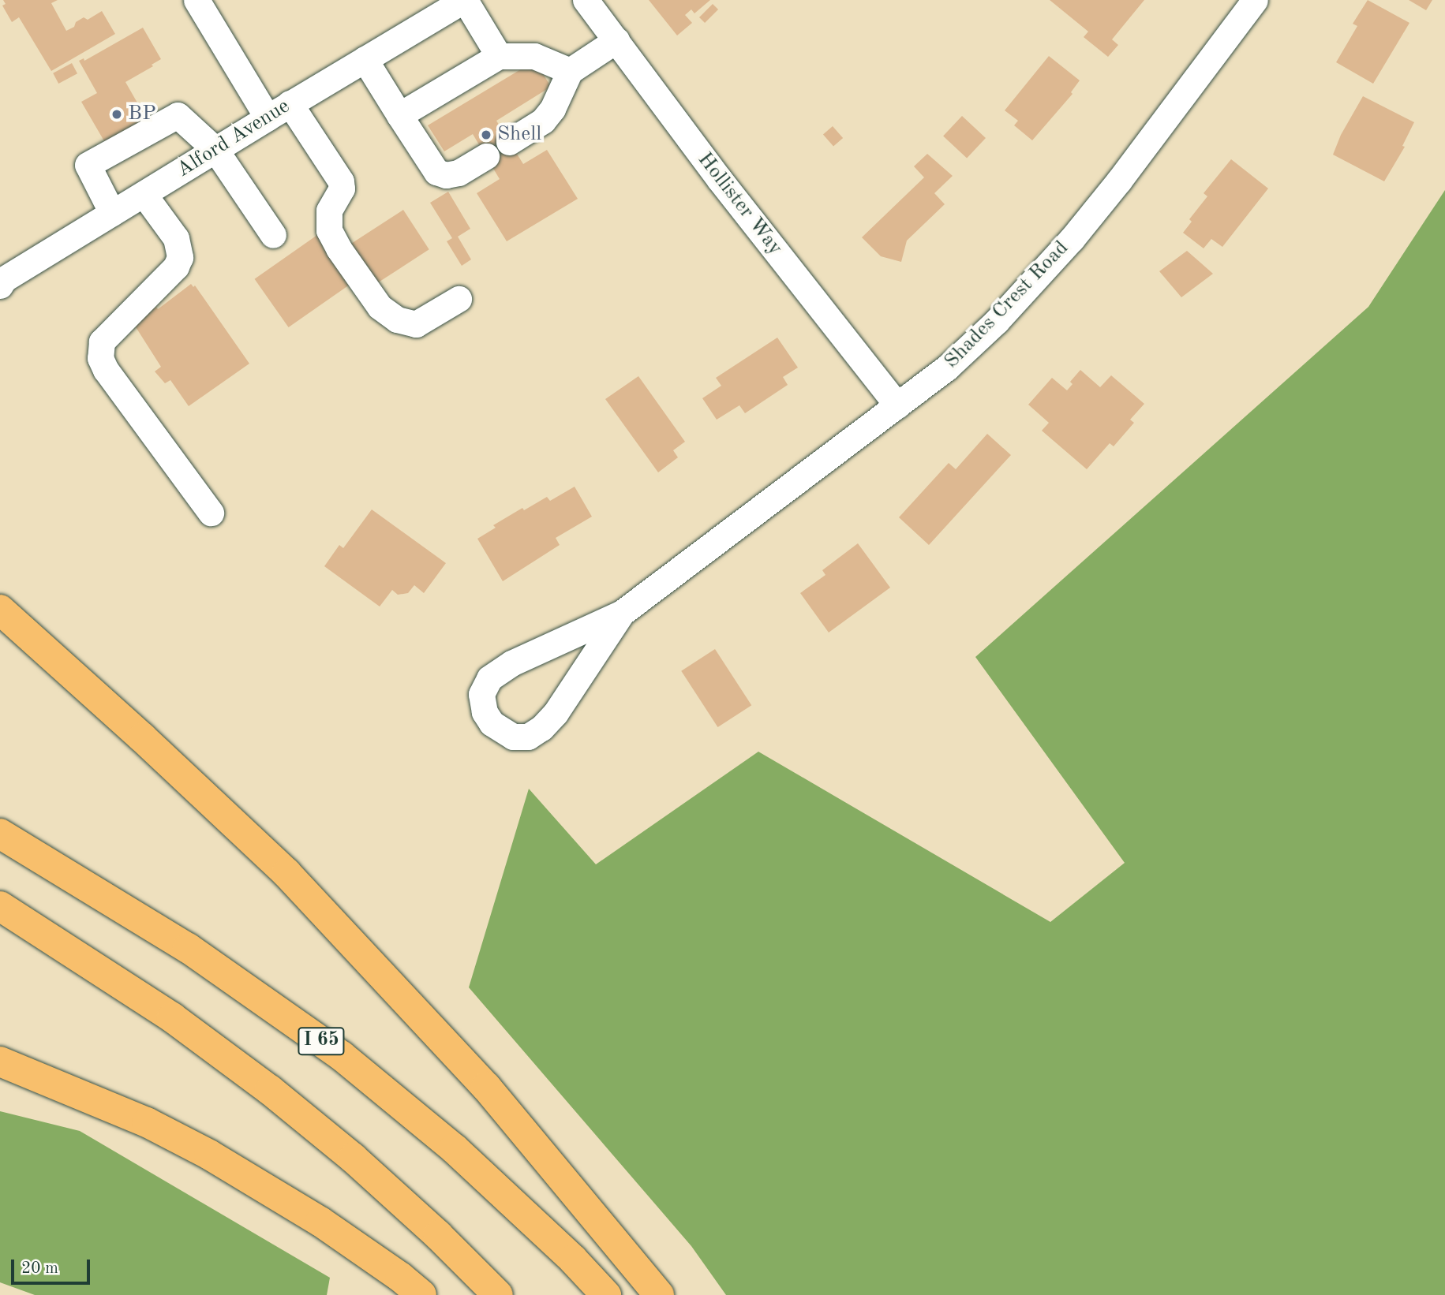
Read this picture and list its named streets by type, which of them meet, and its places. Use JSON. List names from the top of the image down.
{
  "streets": {
    "highway": ["I 65"],
    "street": ["Alford Avenue", "Hollister Way", "Shades Crest Road"]
  },
  "crossings": [
    ["Hollister Way", "Shades Crest Road"]
  ],
  "places": ["BP", "Shell"],
  "scale_bar": "20 m"
}
